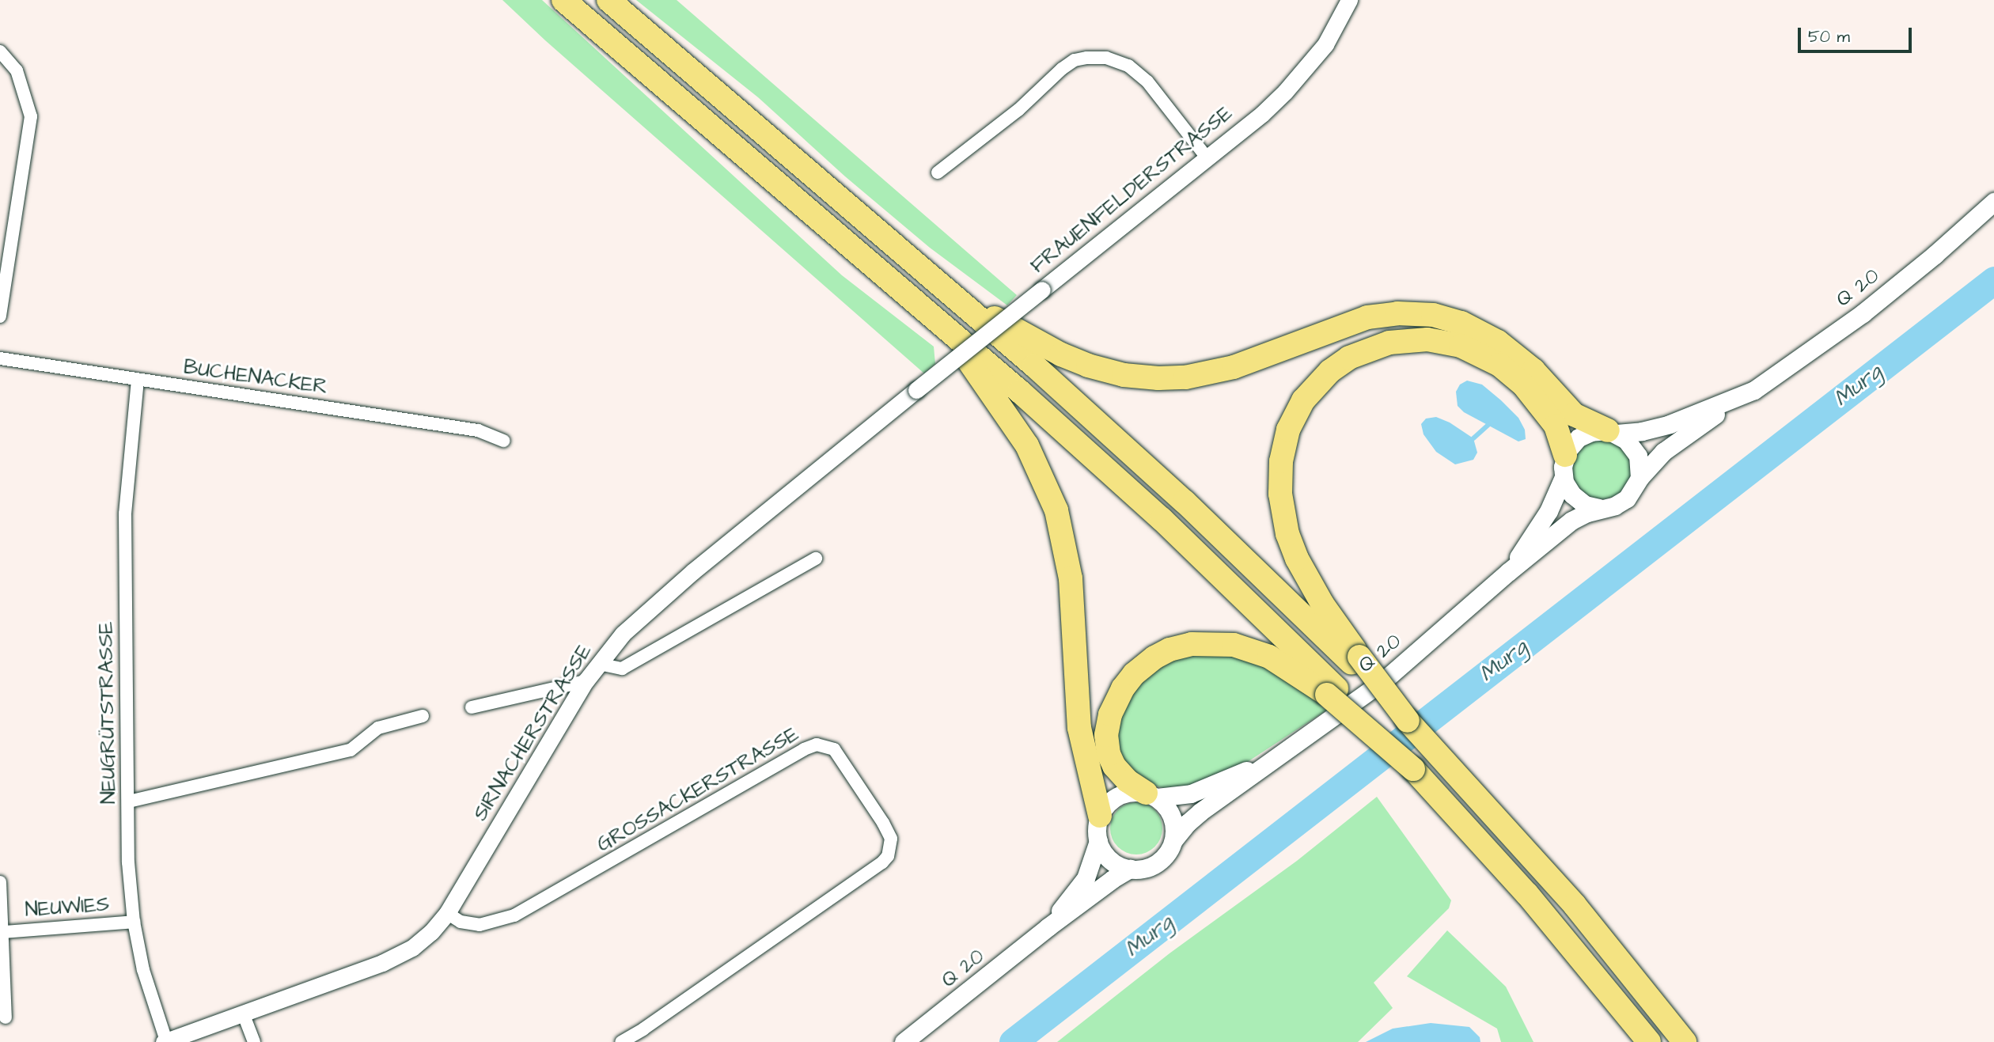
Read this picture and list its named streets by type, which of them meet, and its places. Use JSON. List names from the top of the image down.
{
  "streets": {
    "main road": ["Q 20"],
    "street": [
      "FRAUENFELDERSTRASSE",
      "BUCHENACKER",
      "NEUGRÜTSTRASSE",
      "SIRNACHERSTRASSE",
      "GROSSACKERSTRASSE",
      "NEUWIES"
    ]
  },
  "crossings": [
    ["FRAUENFELDERSTRASSE", "SIRNACHERSTRASSE"],
    ["BUCHENACKER", "NEUGRÜTSTRASSE"],
    ["NEUGRÜTSTRASSE", "SIRNACHERSTRASSE"],
    ["NEUGRÜTSTRASSE", "NEUWIES"],
    ["SIRNACHERSTRASSE", "GROSSACKERSTRASSE"]
  ],
  "water": ["Murg"],
  "scale_bar": "50 m"
}
